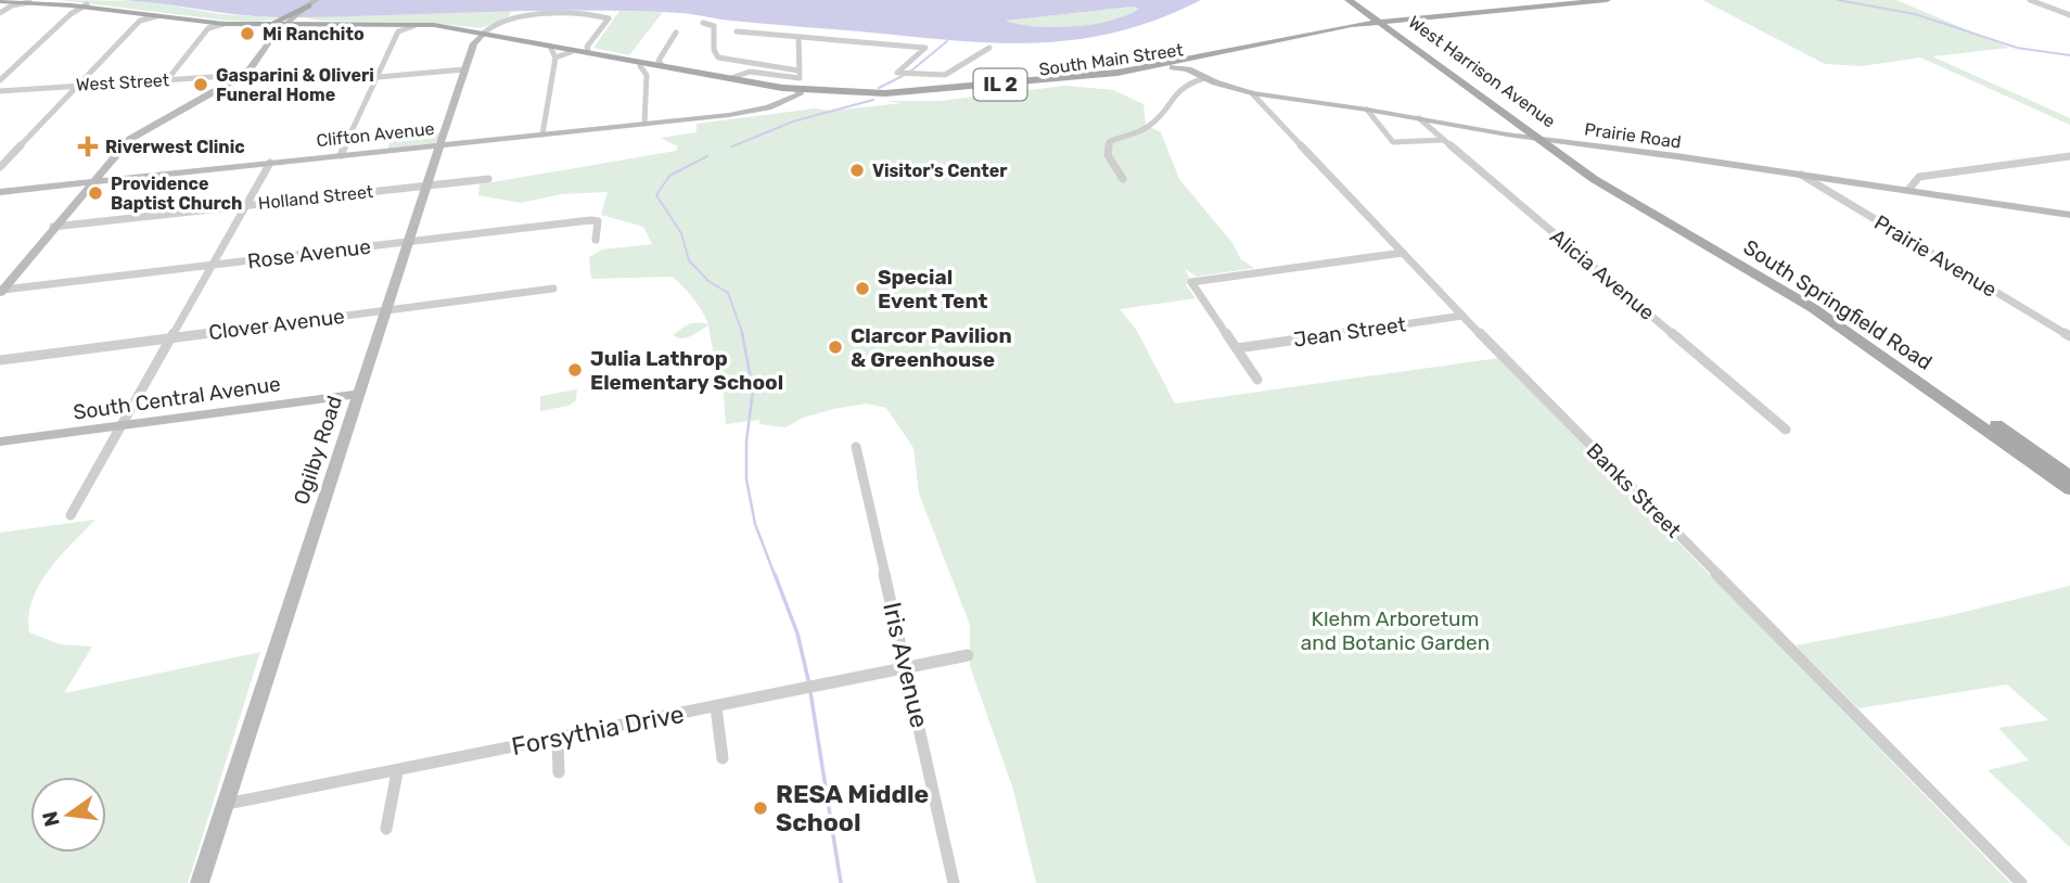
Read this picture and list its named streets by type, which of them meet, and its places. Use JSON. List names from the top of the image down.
{
  "streets": {
    "main road": [
      "South Main Street",
      "West Harrison Avenue",
      "IL 2",
      "South Springfield Road"
    ],
    "street": [
      "West Street",
      "Clifton Avenue",
      "Prairie Road",
      "Holland Street",
      "Rose Avenue",
      "Prairie Avenue",
      "Alicia Avenue",
      "Clover Avenue",
      "Jean Street",
      "South Central Avenue",
      "Ogilby Road",
      "Banks Street",
      "Iris Avenue",
      "Forsythia Drive"
    ]
  },
  "crossings": [
    ["South Main Street", "West Harrison Avenue"],
    ["South Main Street", "Clifton Avenue"],
    ["South Main Street", "Prairie Road"],
    ["South Main Street", "Ogilby Road"],
    ["West Harrison Avenue", "Prairie Road"],
    ["West Harrison Avenue", "South Springfield Road"],
    ["Clifton Avenue", "Ogilby Road"],
    ["Prairie Road", "Prairie Avenue"],
    ["Prairie Road", "Alicia Avenue"],
    ["Prairie Road", "South Springfield Road"],
    ["Prairie Road", "Banks Street"],
    ["Holland Street", "Ogilby Road"],
    ["Rose Avenue", "Ogilby Road"],
    ["Clover Avenue", "Ogilby Road"],
    ["Jean Street", "Banks Street"],
    ["South Central Avenue", "Ogilby Road"],
    ["Ogilby Road", "Forsythia Drive"],
    ["Iris Avenue", "Forsythia Drive"]
  ],
  "parks": ["Klehm Arboretum and Botanic Garden"],
  "places": {
    "other": [
      "Mi Ranchito",
      "Gasparini & Oliveri Funeral Home",
      "Visitor's Center",
      "Providence Baptist Church",
      "Special Event Tent",
      "Clarcor Pavilion & Greenhouse",
      "Julia Lathrop Elementary School",
      "RESA Middle School"
    ],
    "health": ["Riverwest Clinic"]
  },
  "north": "left"
}
